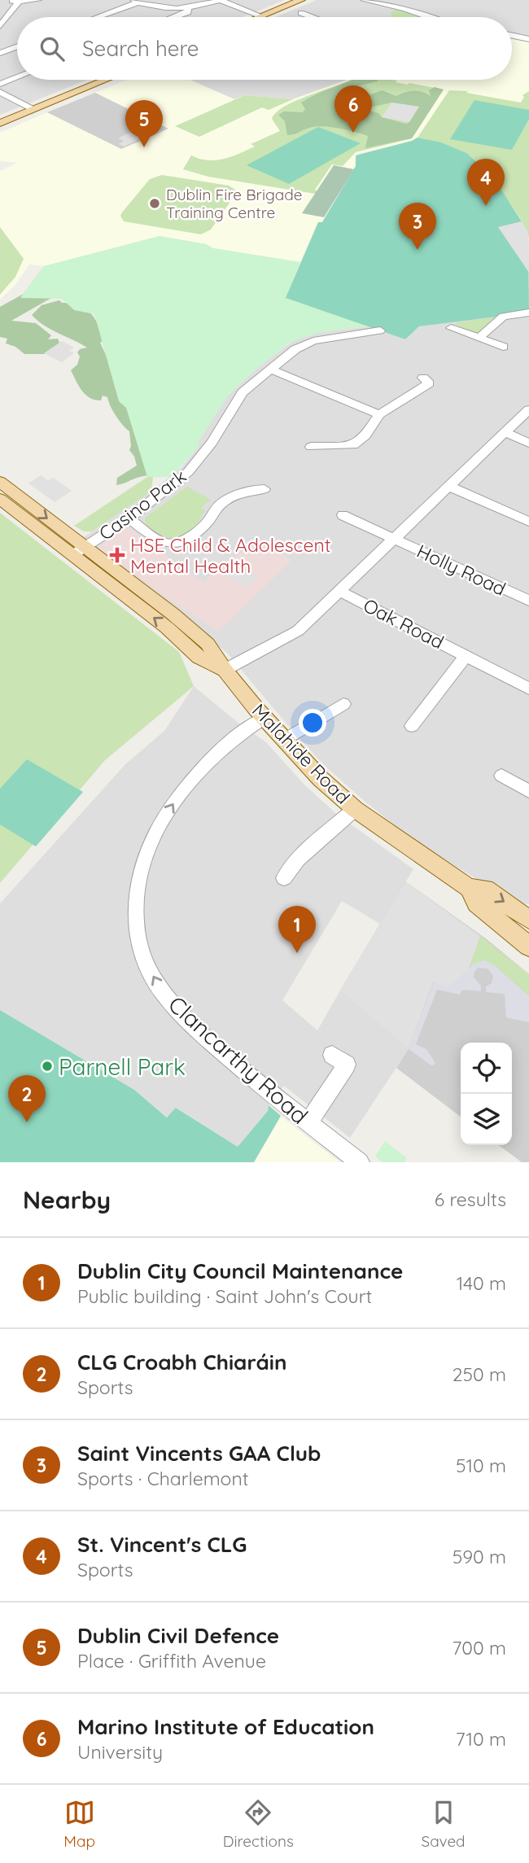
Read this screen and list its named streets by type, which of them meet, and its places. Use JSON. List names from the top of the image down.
{
  "streets": {
    "main road": ["Malahide Road"],
    "street": [
      "Casino Park",
      "Holly Road",
      "Oak Road",
      "Clancarthy Road"
    ]
  },
  "crossings": [
    ["Casino Park", "Malahide Road"],
    ["Malahide Road", "Clancarthy Road"]
  ],
  "places": {
    "other": ["Dublin Fire Brigade Training Centre", "Parnell Park"],
    "health": ["HSE Child & Adolescent Mental Health"]
  },
  "page": {
    "search": "Search here",
    "pins": [
      "6",
      "5",
      "4",
      "3",
      "1",
      "2"
    ],
    "heading": ["Nearby", "6 results"],
    "list": [
      {
        "mark": "1",
        "name": "Dublin City Council Maintenance",
        "note": "Public building · Saint John's Court",
        "value": "140 m"
      },
      {
        "mark": "2",
        "name": "CLG Croabh Chiaráin",
        "note": "Sports",
        "value": "250 m"
      },
      {
        "mark": "3",
        "name": "Saint Vincents GAA Club",
        "note": "Sports · Charlemont",
        "value": "510 m"
      },
      {
        "mark": "4",
        "name": "St. Vincent's CLG",
        "note": "Sports",
        "value": "590 m"
      },
      {
        "mark": "5",
        "name": "Dublin Civil Defence",
        "note": "Place · Griffith Avenue",
        "value": "700 m"
      },
      {
        "mark": "6",
        "name": "Marino Institute of Education",
        "note": "University",
        "value": "710 m"
      }
    ],
    "nav": ["Map", "Directions", "Saved"]
  }
}
